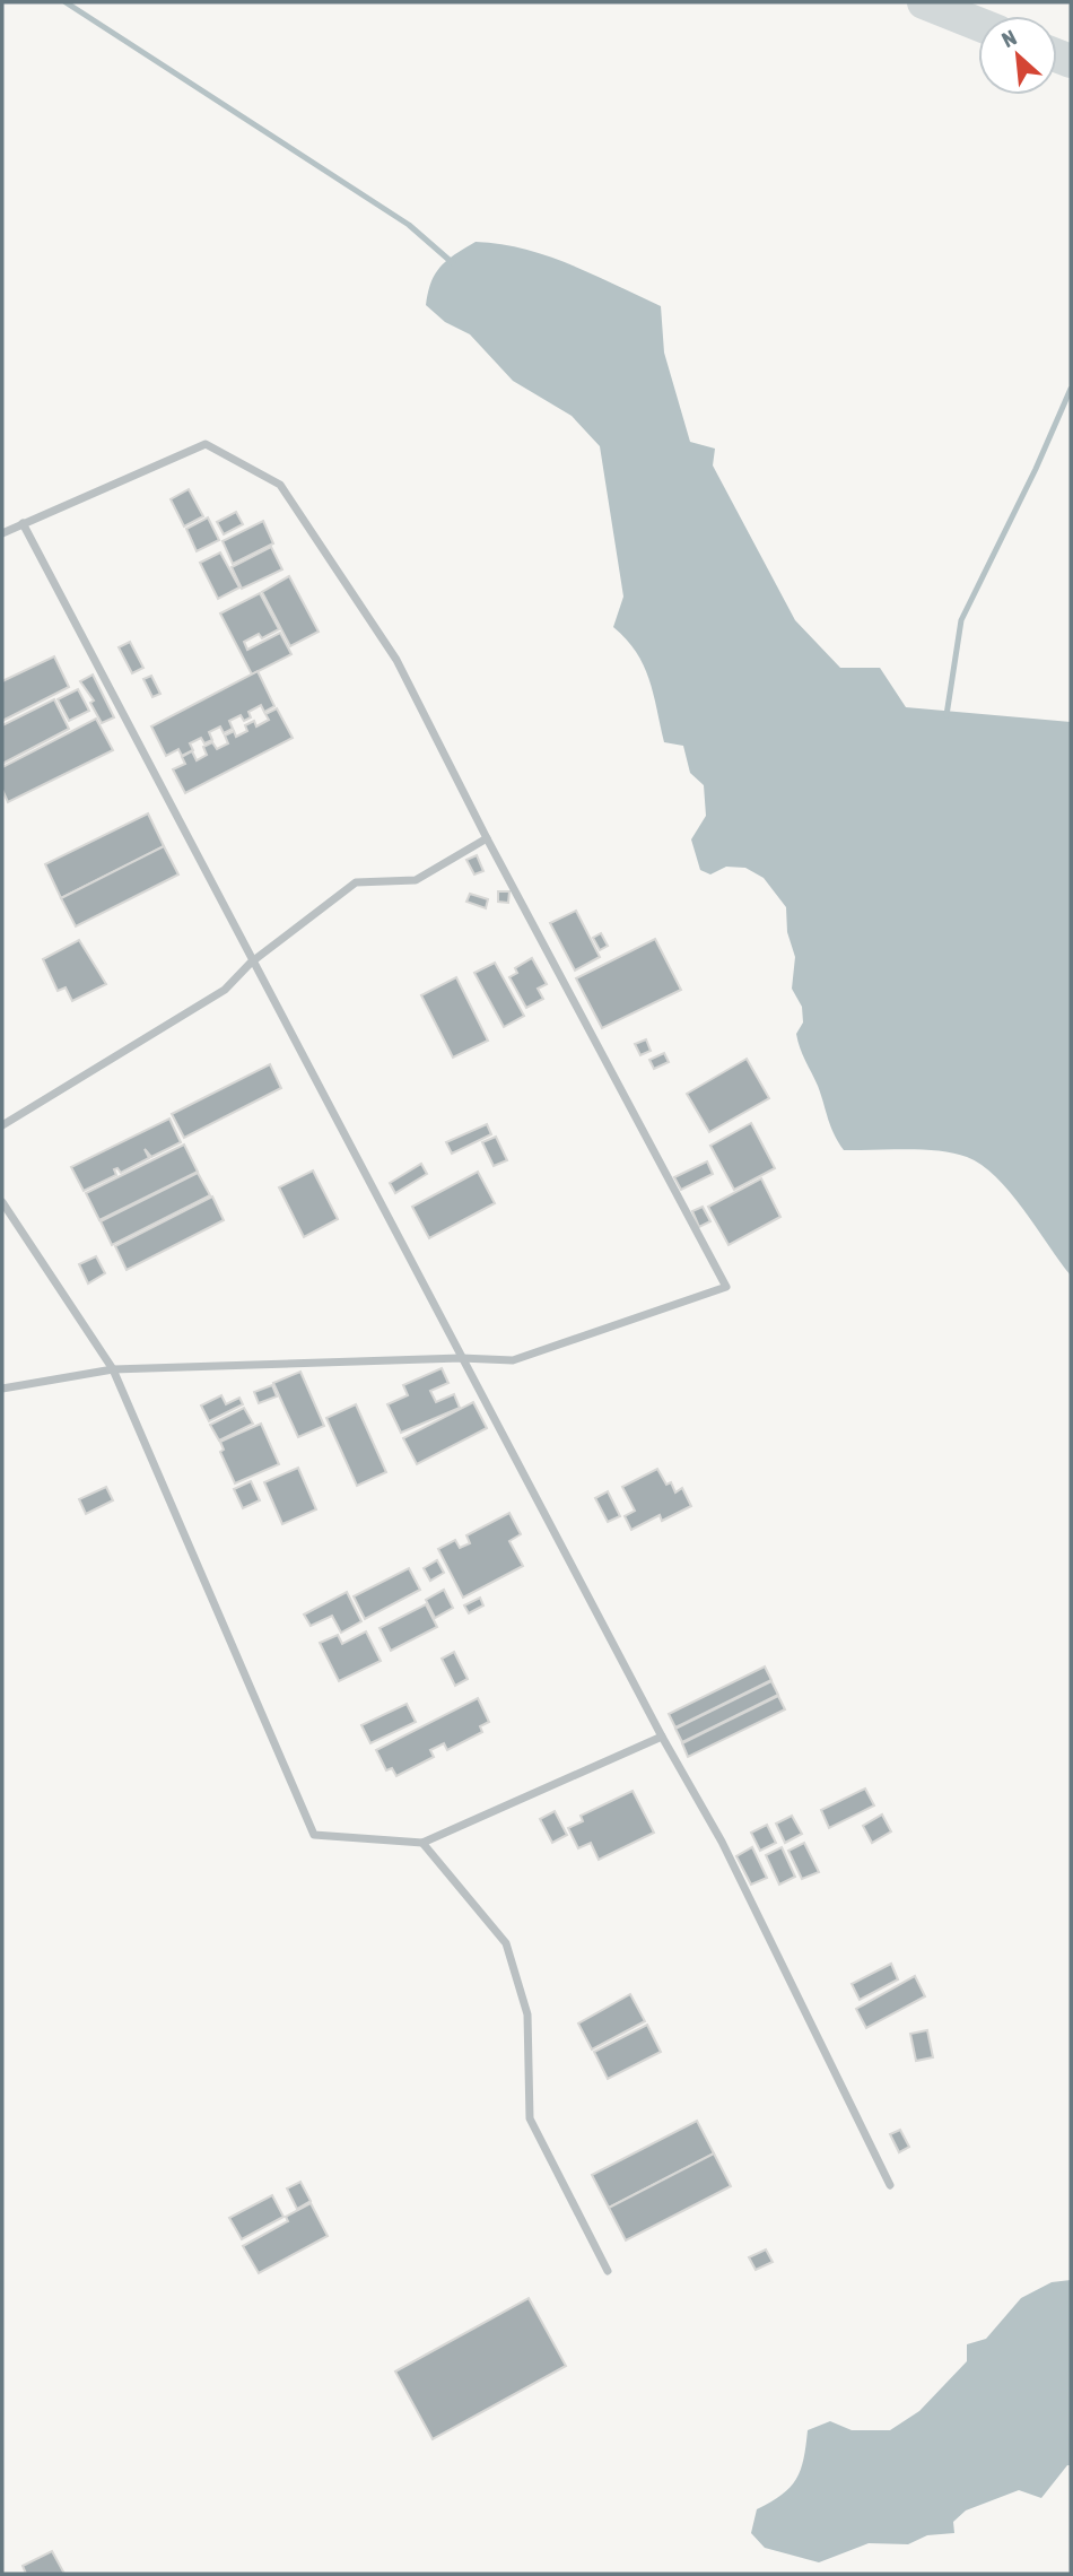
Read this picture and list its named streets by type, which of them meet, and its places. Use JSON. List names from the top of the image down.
{
  "north": "top left"
}
